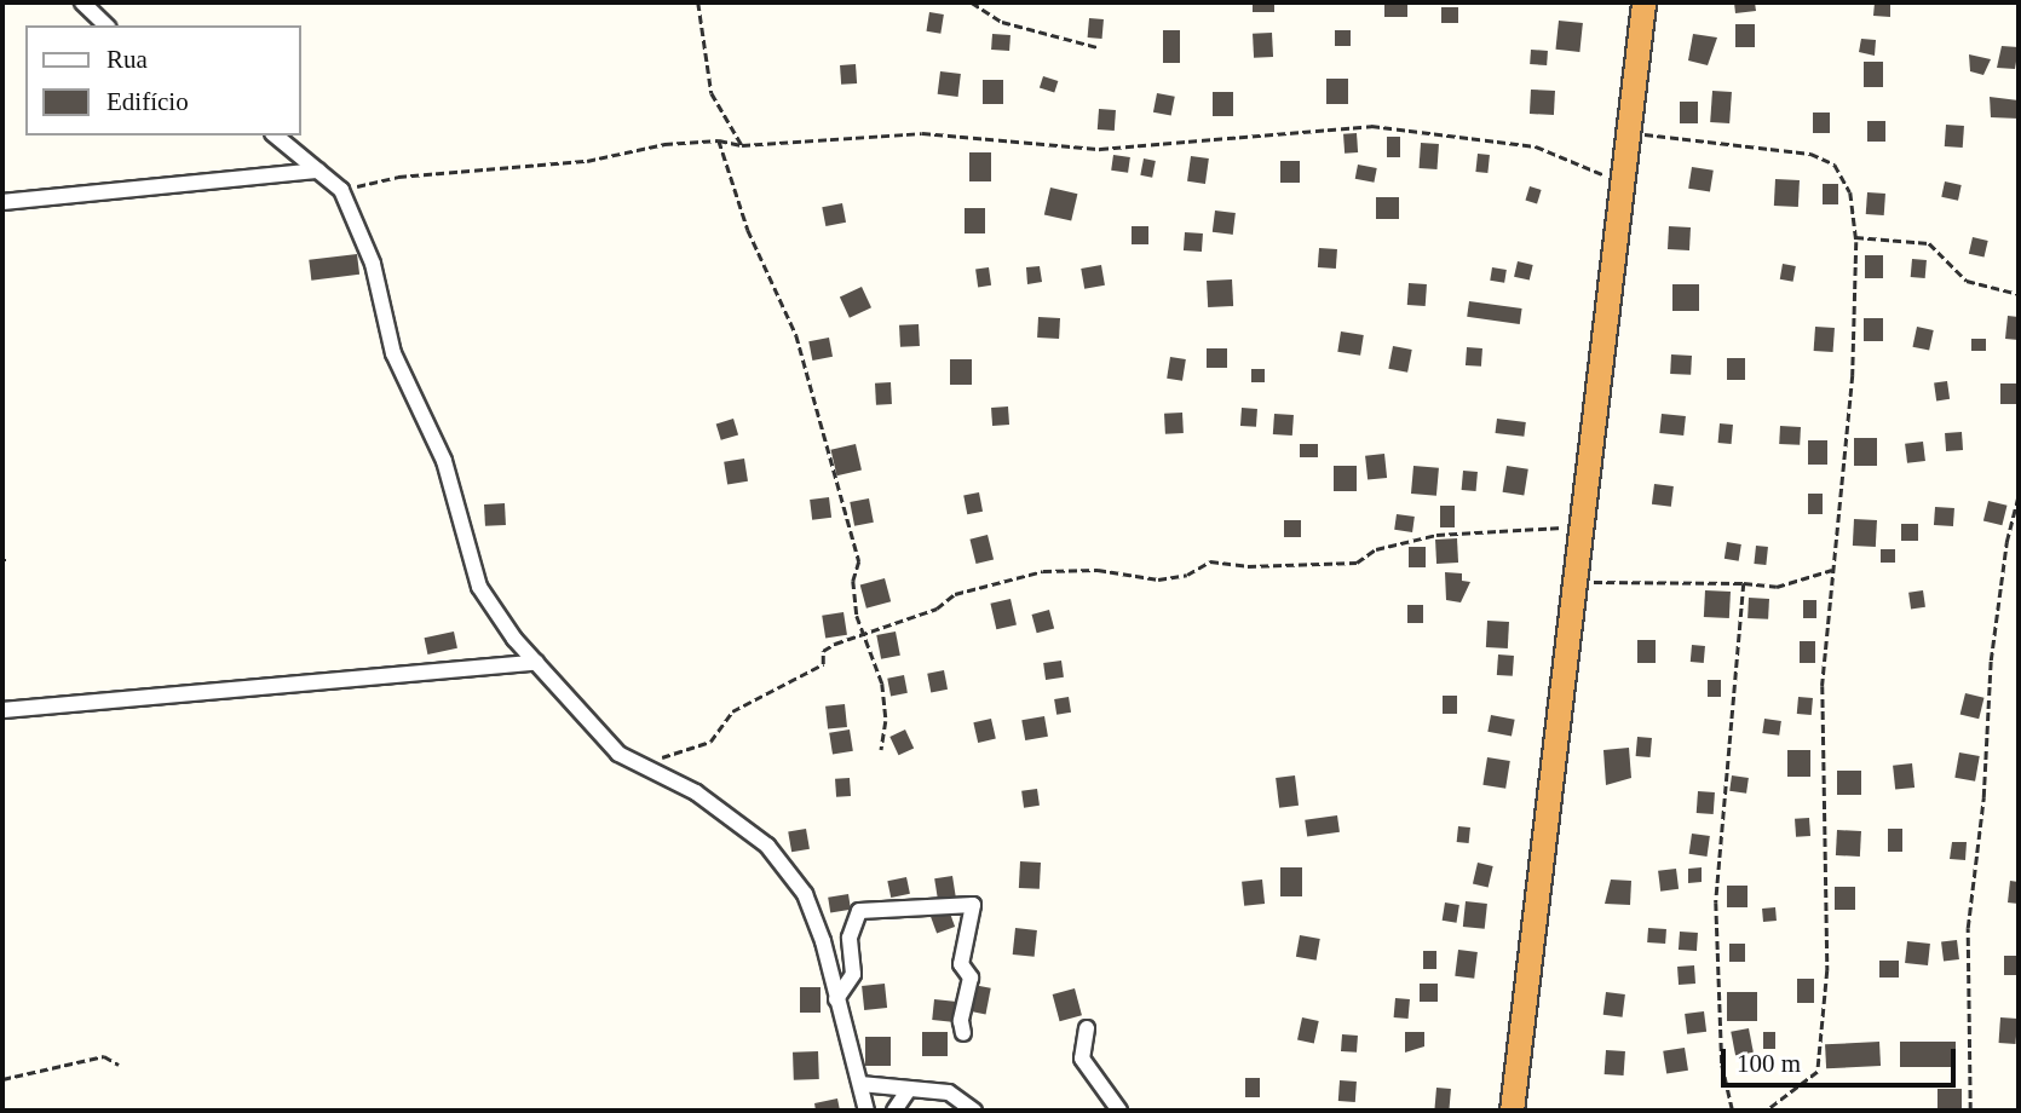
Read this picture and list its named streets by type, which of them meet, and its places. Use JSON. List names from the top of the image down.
{
  "legend": ["Rua", "Edifício"],
  "scale_bar": "100 m"
}
